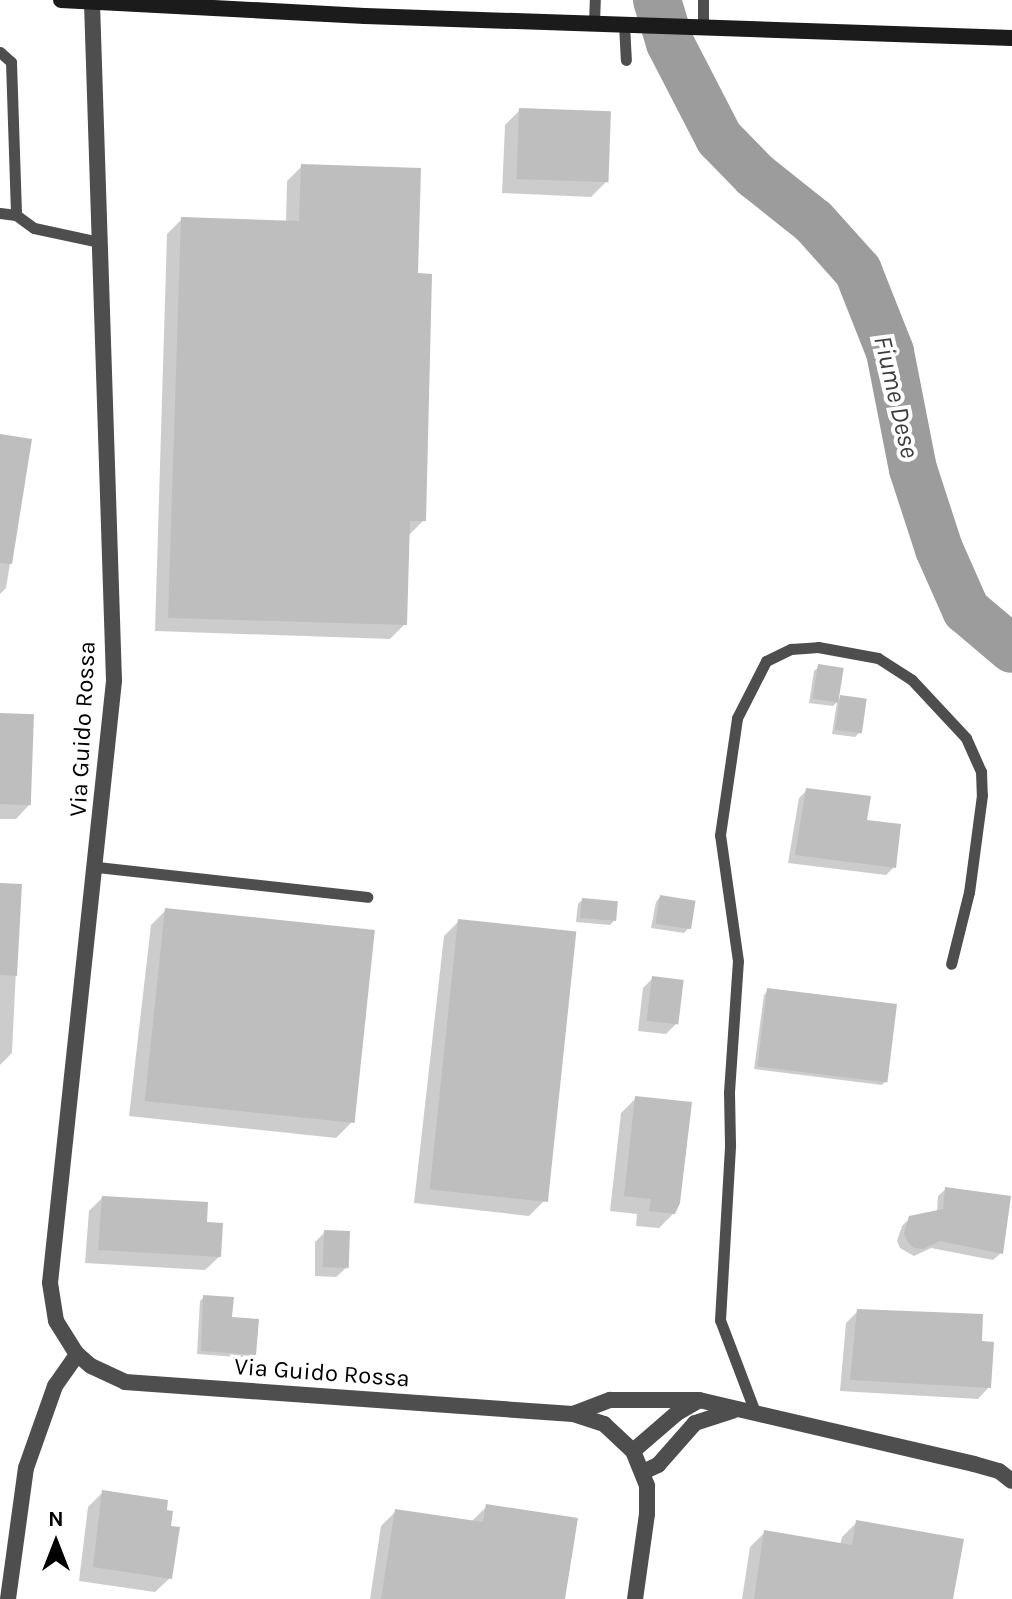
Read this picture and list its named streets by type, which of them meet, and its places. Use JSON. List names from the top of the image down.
{
  "streets": {
    "street": ["Via Guido Rossa"]
  },
  "water": ["Fiume Dese"],
  "north": "top"
}
